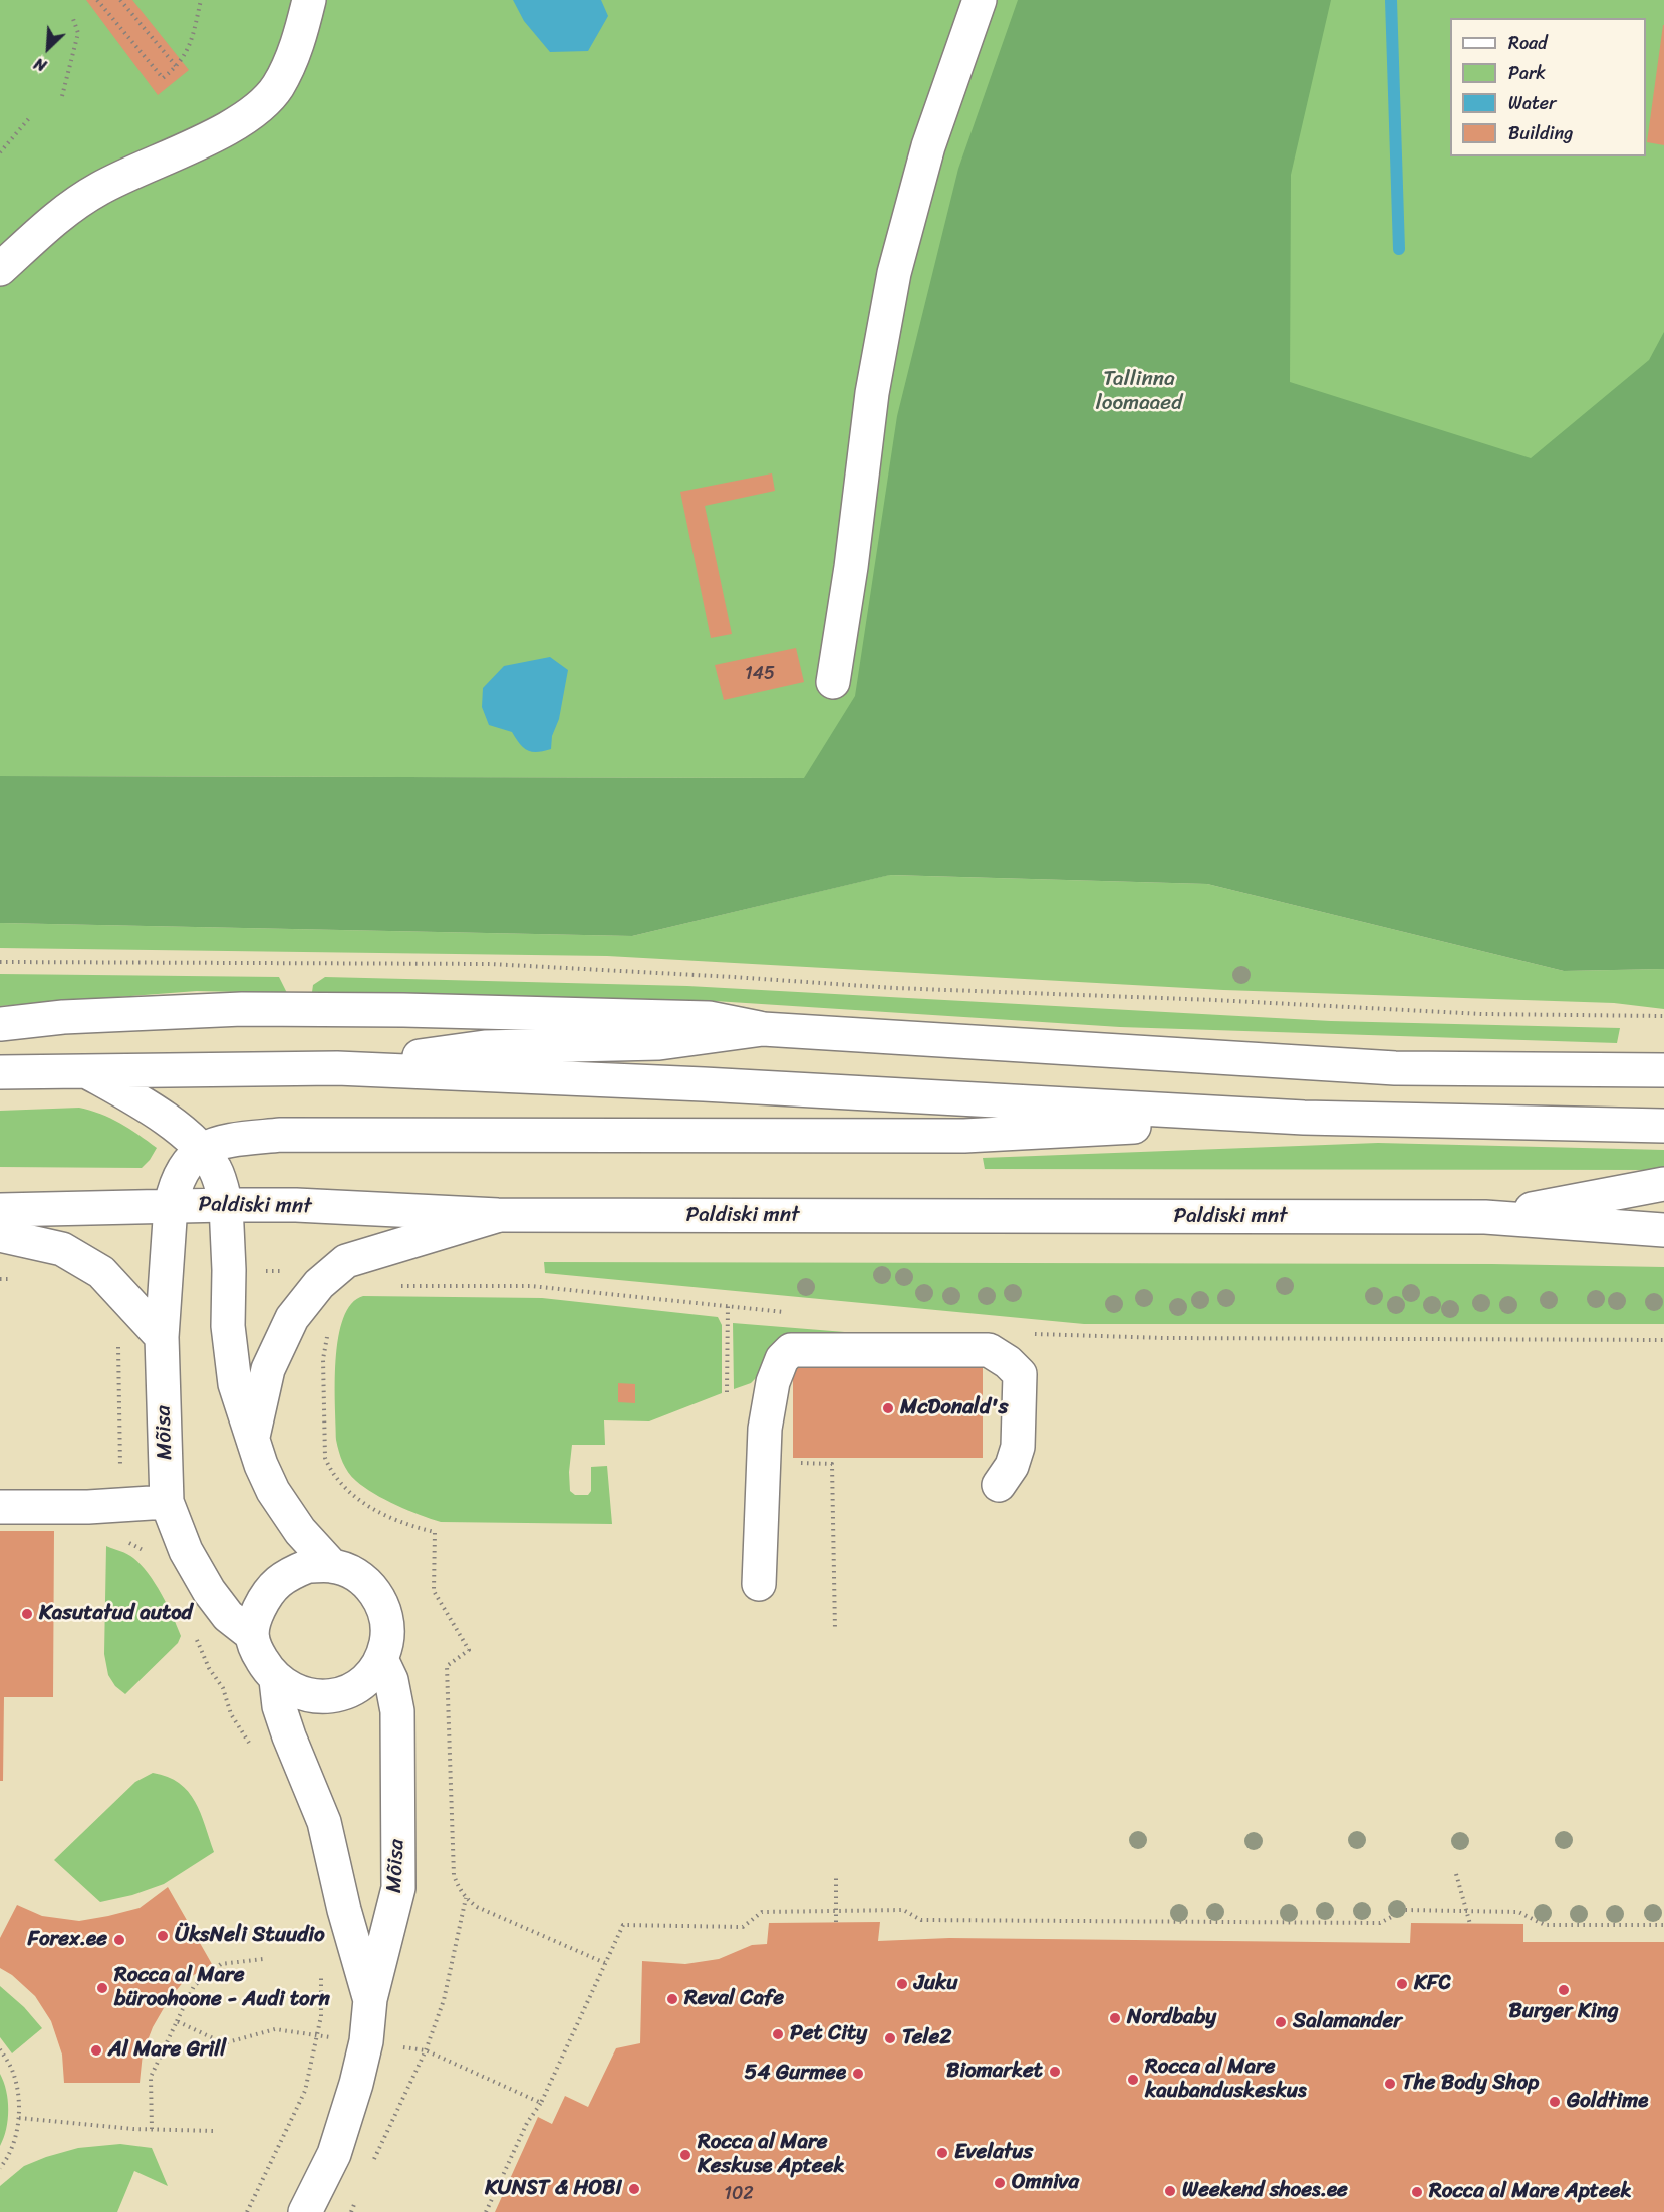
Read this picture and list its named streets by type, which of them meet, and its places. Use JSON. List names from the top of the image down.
{
  "streets": {
    "main road": ["Paldiski mnt", "Mõisa"]
  },
  "crossings": [
    ["Paldiski mnt", "Mõisa"]
  ],
  "parks": ["Tallinna loomaaed"],
  "places": [
    "McDonald's",
    "Kasutatud autod",
    "ÜksNeli Stuudio",
    "Forex.ee",
    "Juku",
    "KFC",
    "Rocca al Mare büroohoone - Audi torn",
    "Burger King",
    "Reval Cafe",
    "Nordbaby",
    "Salamander",
    "Pet City",
    "Tele2",
    "Al Mare Grill",
    "Biomarket",
    "54 Gurmee",
    "Rocca al Mare kaubanduskeskus",
    "The Body Shop",
    "Goldtime",
    "Evelatus",
    "Rocca al Mare Keskuse Apteek",
    "Omniva",
    "KUNST & HOBI",
    "Weekend shoes.ee",
    "Rocca al Mare Apteek"
  ],
  "house_numbers": ["145", "102"],
  "legend": [
    "Road",
    "Park",
    "Water",
    "Building"
  ],
  "north": "bottom left"
}
